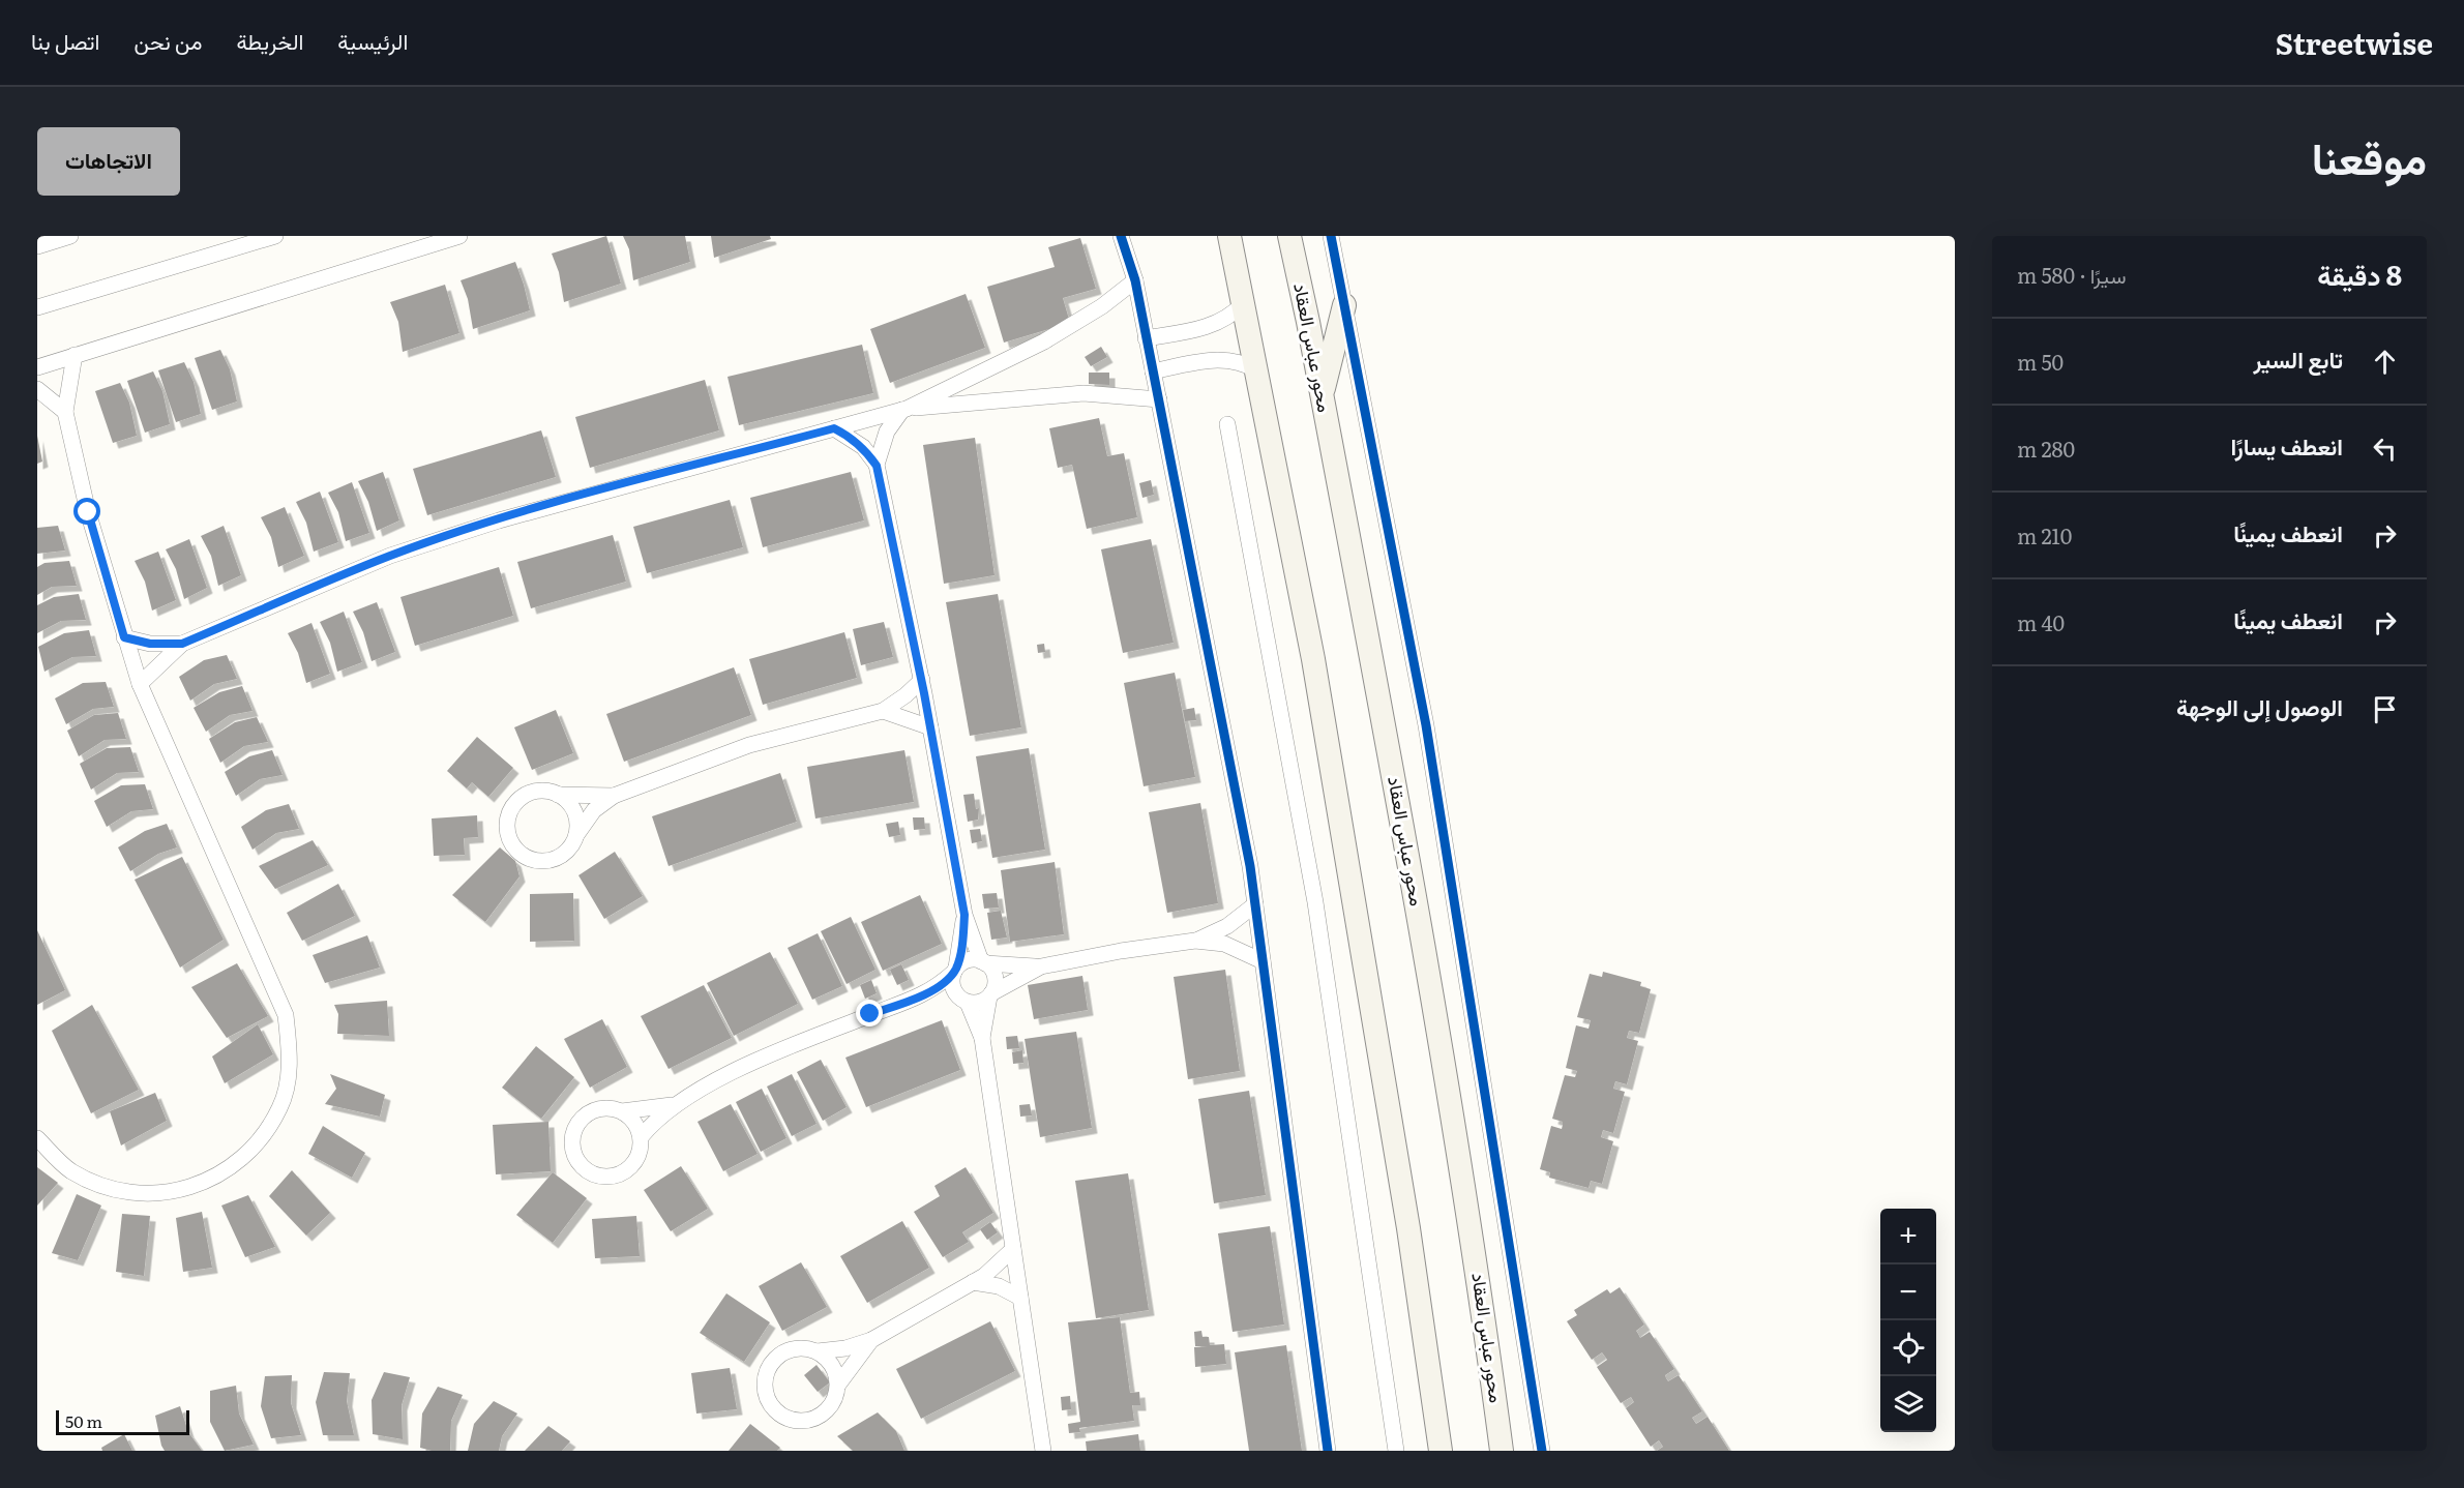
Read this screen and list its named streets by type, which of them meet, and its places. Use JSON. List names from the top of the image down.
{
  "streets": {
    "main road": ["محور عباس العقاد"]
  },
  "scale_bar": "50 m",
  "page": {
    "header": "Streetwise",
    "nav": [
      "الرئيسية",
      "الخريطة",
      "من نحن",
      "اتصل بنا"
    ],
    "title": "موقعنا",
    "buttons": "الاتجاهات",
    "heading": ["8 دقيقة", "سيرًا · 580 m"],
    "list": [
      ["تابع السير", "50 m"],
      ["انعطف يسارًا", "280 m"],
      ["انعطف يمينًا", "210 m"],
      ["انعطف يمينًا", "40 m"],
      "الوصول إلى الوجهة"
    ],
    "map_buttons": ["+", "−"],
    "scale": "50 m"
  }
}
